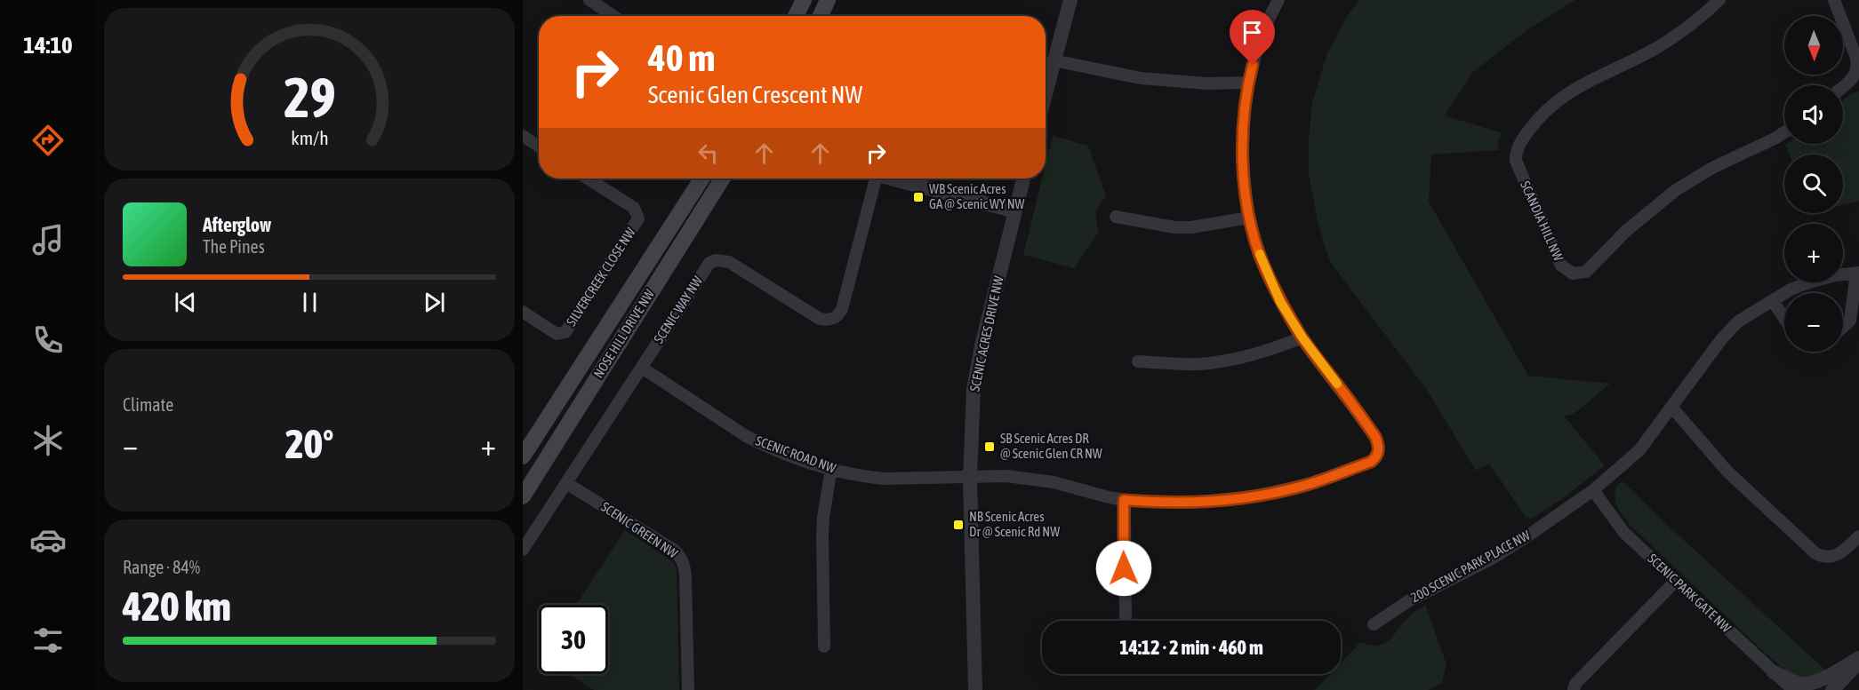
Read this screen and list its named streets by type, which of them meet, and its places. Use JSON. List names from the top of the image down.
{
  "streets": {
    "main road": ["NOSE HILL DRIVE NW"],
    "street": [
      "SCANDIA HILL NW",
      "SILVERCREEK CLOSE NW",
      "SCENIC WAY NW",
      "SCENIC ACRES DRIVE NW",
      "SCENIC ROAD NW",
      "SCENIC GREEN NW",
      "200 SCENIC PARK PLACE NW",
      "SCENIC PARK GATE NW"
    ]
  },
  "crossings": [
    ["SCENIC WAY NW", "SCENIC ROAD NW"],
    ["SCENIC WAY NW", "SCENIC GREEN NW"],
    ["SCENIC ACRES DRIVE NW", "SCENIC ROAD NW"],
    ["200 SCENIC PARK PLACE NW", "SCENIC PARK GATE NW"]
  ],
  "places": {
    "transit": ["WB Scenic Acres GA @ Scenic WY NW", "SB Scenic Acres DR @ Scenic Glen CR NW", "NB Scenic Acres Dr @ Scenic Rd NW"]
  },
  "north": "bottom",
  "page": {
    "tabs": "14:10",
    "map_buttons": ["+", "−"],
    "turn": ["40 m", "Scenic Glen Crescent NW"],
    "song": ["Afterglow", "The Pines"],
    "tile": [
      "Climate",
      ["Range · 84%", "420 km"]
    ],
    "heat": ["−", "20°", "+"],
    "limit": "30",
    "trip": "14:12 · 2 min · 460 m",
    "gauge": ["29", "km/h"]
  }
}
